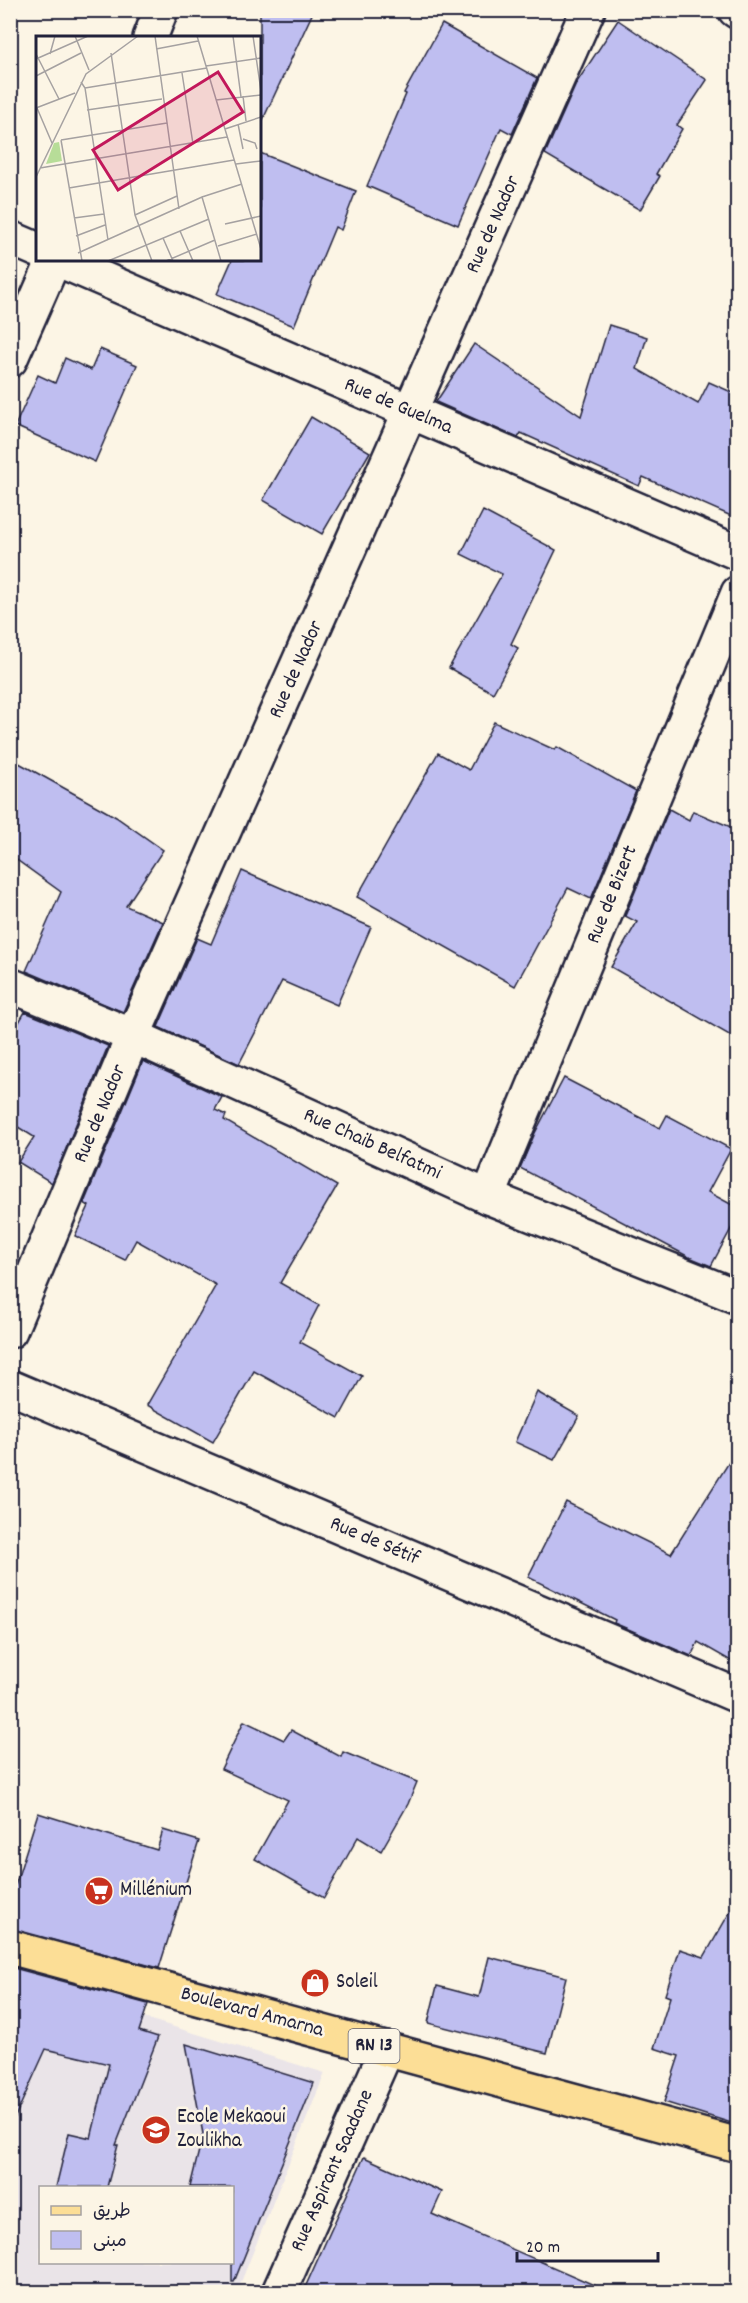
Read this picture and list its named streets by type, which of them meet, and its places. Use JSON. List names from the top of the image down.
{
  "streets": {
    "main road": ["Boulevard Amarna", "RN 13"],
    "street": [
      "Rue de Nador",
      "Rue de Guelma",
      "Rue de Bizert",
      "Rue Chaib Belfatmi",
      "Rue de Sétif",
      "Rue Aspirant Saadane"
    ]
  },
  "crossings": [
    ["Rue de Nador", "Rue de Guelma"],
    ["Rue de Nador", "Rue Chaib Belfatmi"],
    ["Rue de Bizert", "Rue Chaib Belfatmi"],
    ["Boulevard Amarna", "Rue Aspirant Saadane"]
  ],
  "places": {
    "supermarket": ["Millénium"],
    "shop": ["Soleil"],
    "school or university": ["Ecole Mekaoui Zoulikha"]
  },
  "legend": ["طريق", "مبنى"],
  "scale_bar": "20 m"
}
